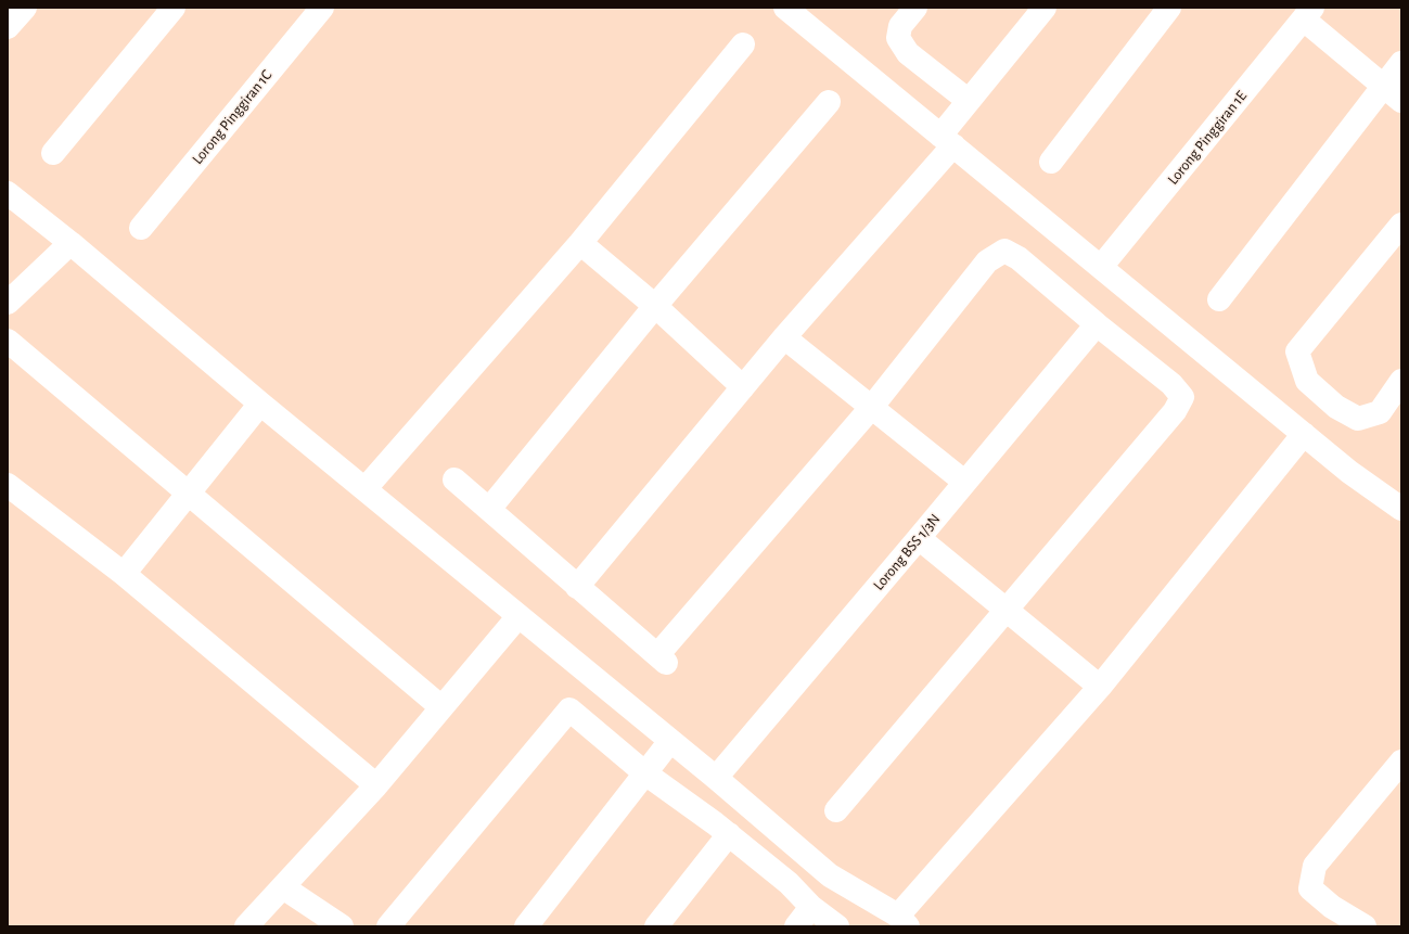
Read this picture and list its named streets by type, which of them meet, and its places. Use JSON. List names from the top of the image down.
{
  "streets": {
    "street": ["Lorong Pinggiran 1C", "Lorong Pinggiran 1E", "Lorong BSS 1/3N"]
  }
}
